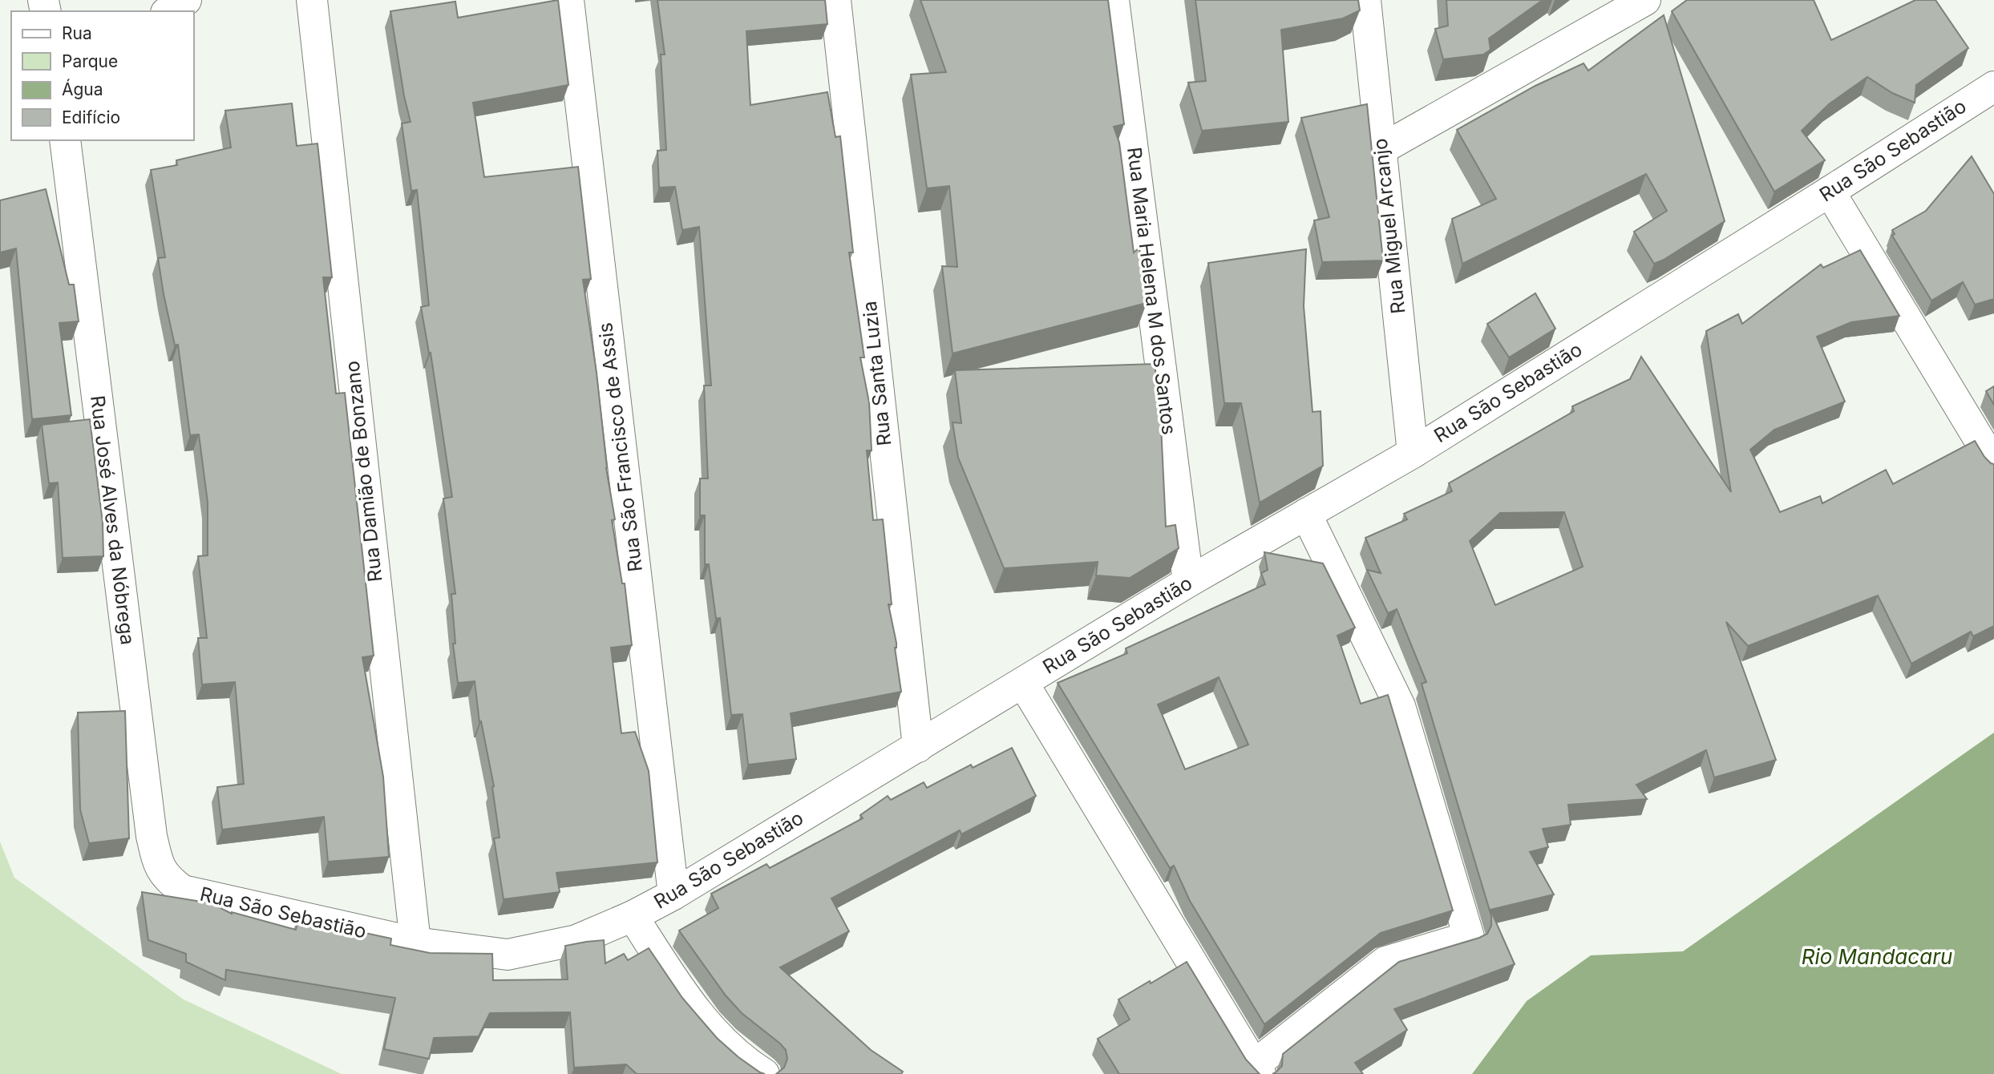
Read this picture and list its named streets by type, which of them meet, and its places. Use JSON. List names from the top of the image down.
{
  "streets": {
    "street": [
      "Rua São Sebastião",
      "Rua Miguel Arcanjo",
      "Rua Maria Helena M dos Santos",
      "Rua Santa Luzia",
      "Rua São Francisco de Assis",
      "Rua Damião de Bonzano",
      "Rua José Alves da Nóbrega"
    ]
  },
  "crossings": [
    ["Rua São Sebastião", "Rua Miguel Arcanjo"],
    ["Rua São Sebastião", "Rua Maria Helena M dos Santos"],
    ["Rua São Sebastião", "Rua Santa Luzia"],
    ["Rua São Sebastião", "Rua São Francisco de Assis"],
    ["Rua São Sebastião", "Rua Damião de Bonzano"],
    ["Rua São Sebastião", "Rua José Alves da Nóbrega"]
  ],
  "water": ["Rio Mandacaru"],
  "legend": [
    "Rua",
    "Parque",
    "Água",
    "Edifício"
  ]
}
